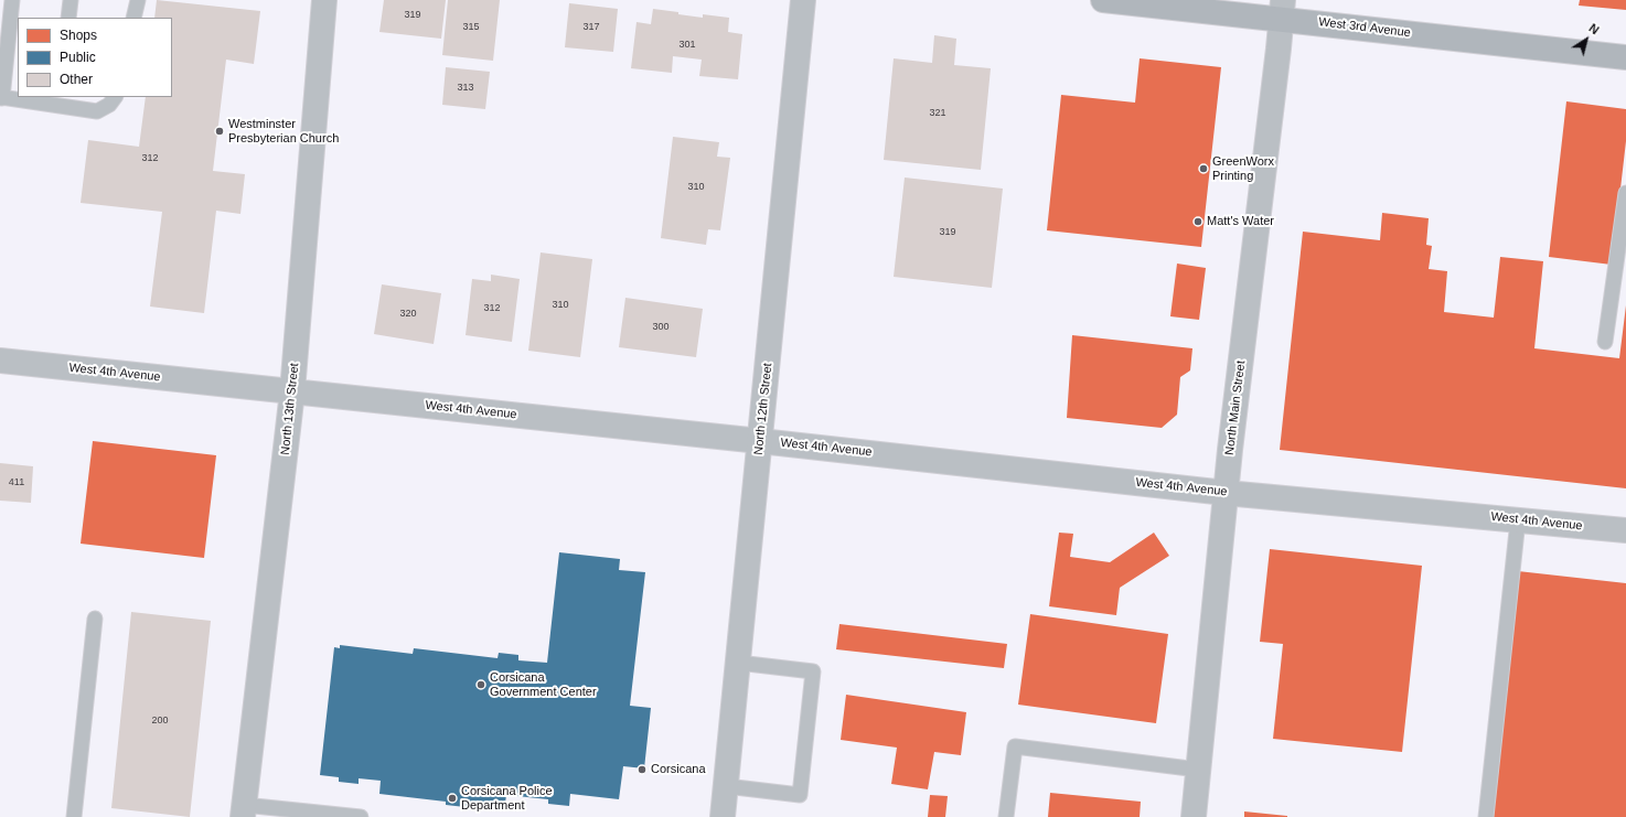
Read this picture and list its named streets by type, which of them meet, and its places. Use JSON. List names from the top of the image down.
{
  "streets": {
    "main road": ["West 3rd Avenue"],
    "street": [
      "West 4th Avenue",
      "North Main Street",
      "North 13th Street",
      "North 12th Street"
    ]
  },
  "crossings": [
    ["West 3rd Avenue", "North Main Street"],
    ["West 4th Avenue", "North Main Street"],
    ["West 4th Avenue", "North 13th Street"],
    ["West 4th Avenue", "North 12th Street"]
  ],
  "places": [
    "Westminster Presbyterian Church",
    "GreenWorx Printing",
    "Matt's Water",
    "Corsicana Government Center",
    "Corsicana",
    "Corsicana Police Department"
  ],
  "house_numbers": [
    "319",
    "315",
    "317",
    "301",
    "313",
    "321",
    "312",
    "310",
    "319",
    "310",
    "312",
    "320",
    "300",
    "411",
    "200"
  ],
  "legend": ["Shops", "Public", "Other"],
  "north": "top right"
}
